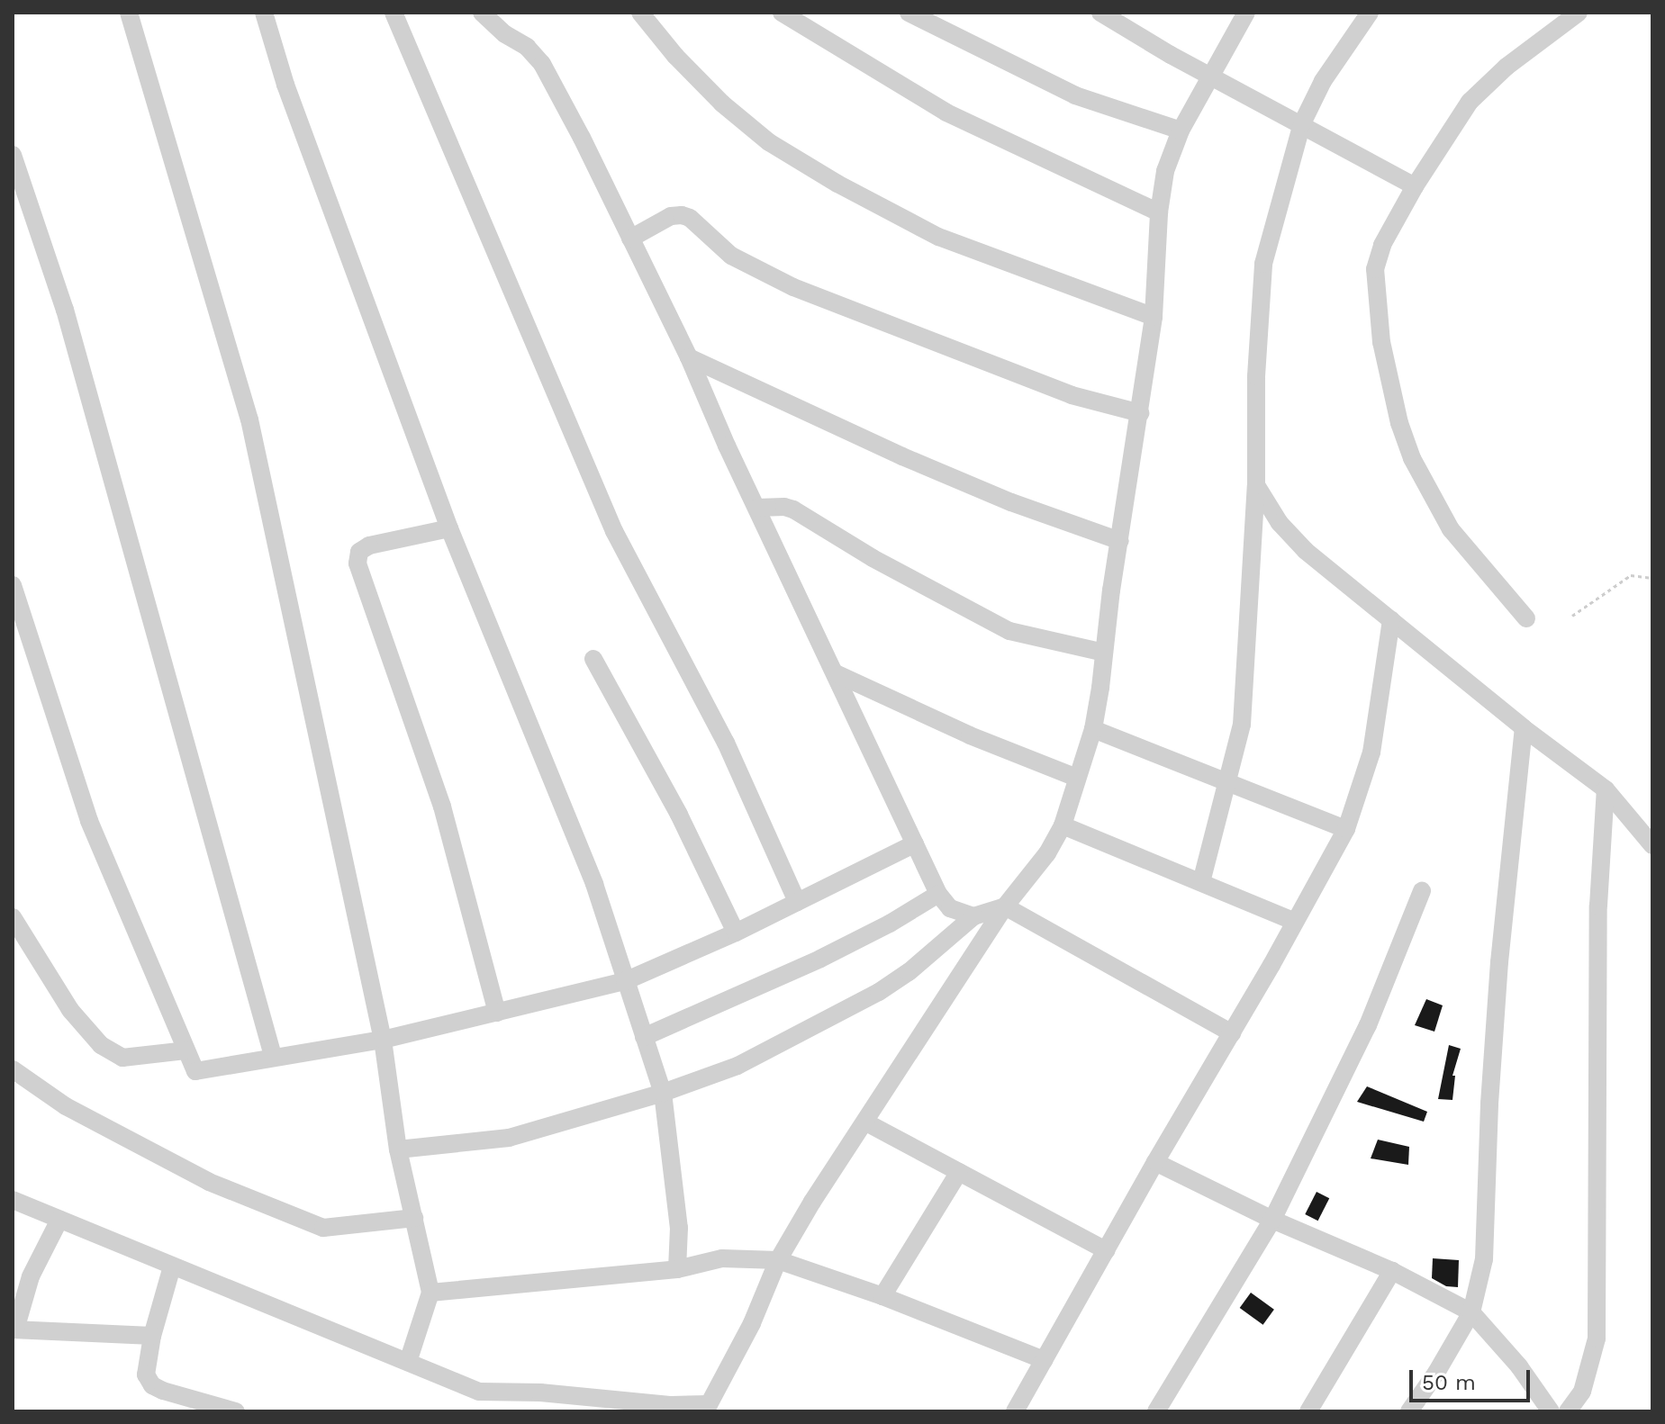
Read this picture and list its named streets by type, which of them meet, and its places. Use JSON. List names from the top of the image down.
{
  "scale_bar": "50 m"
}
